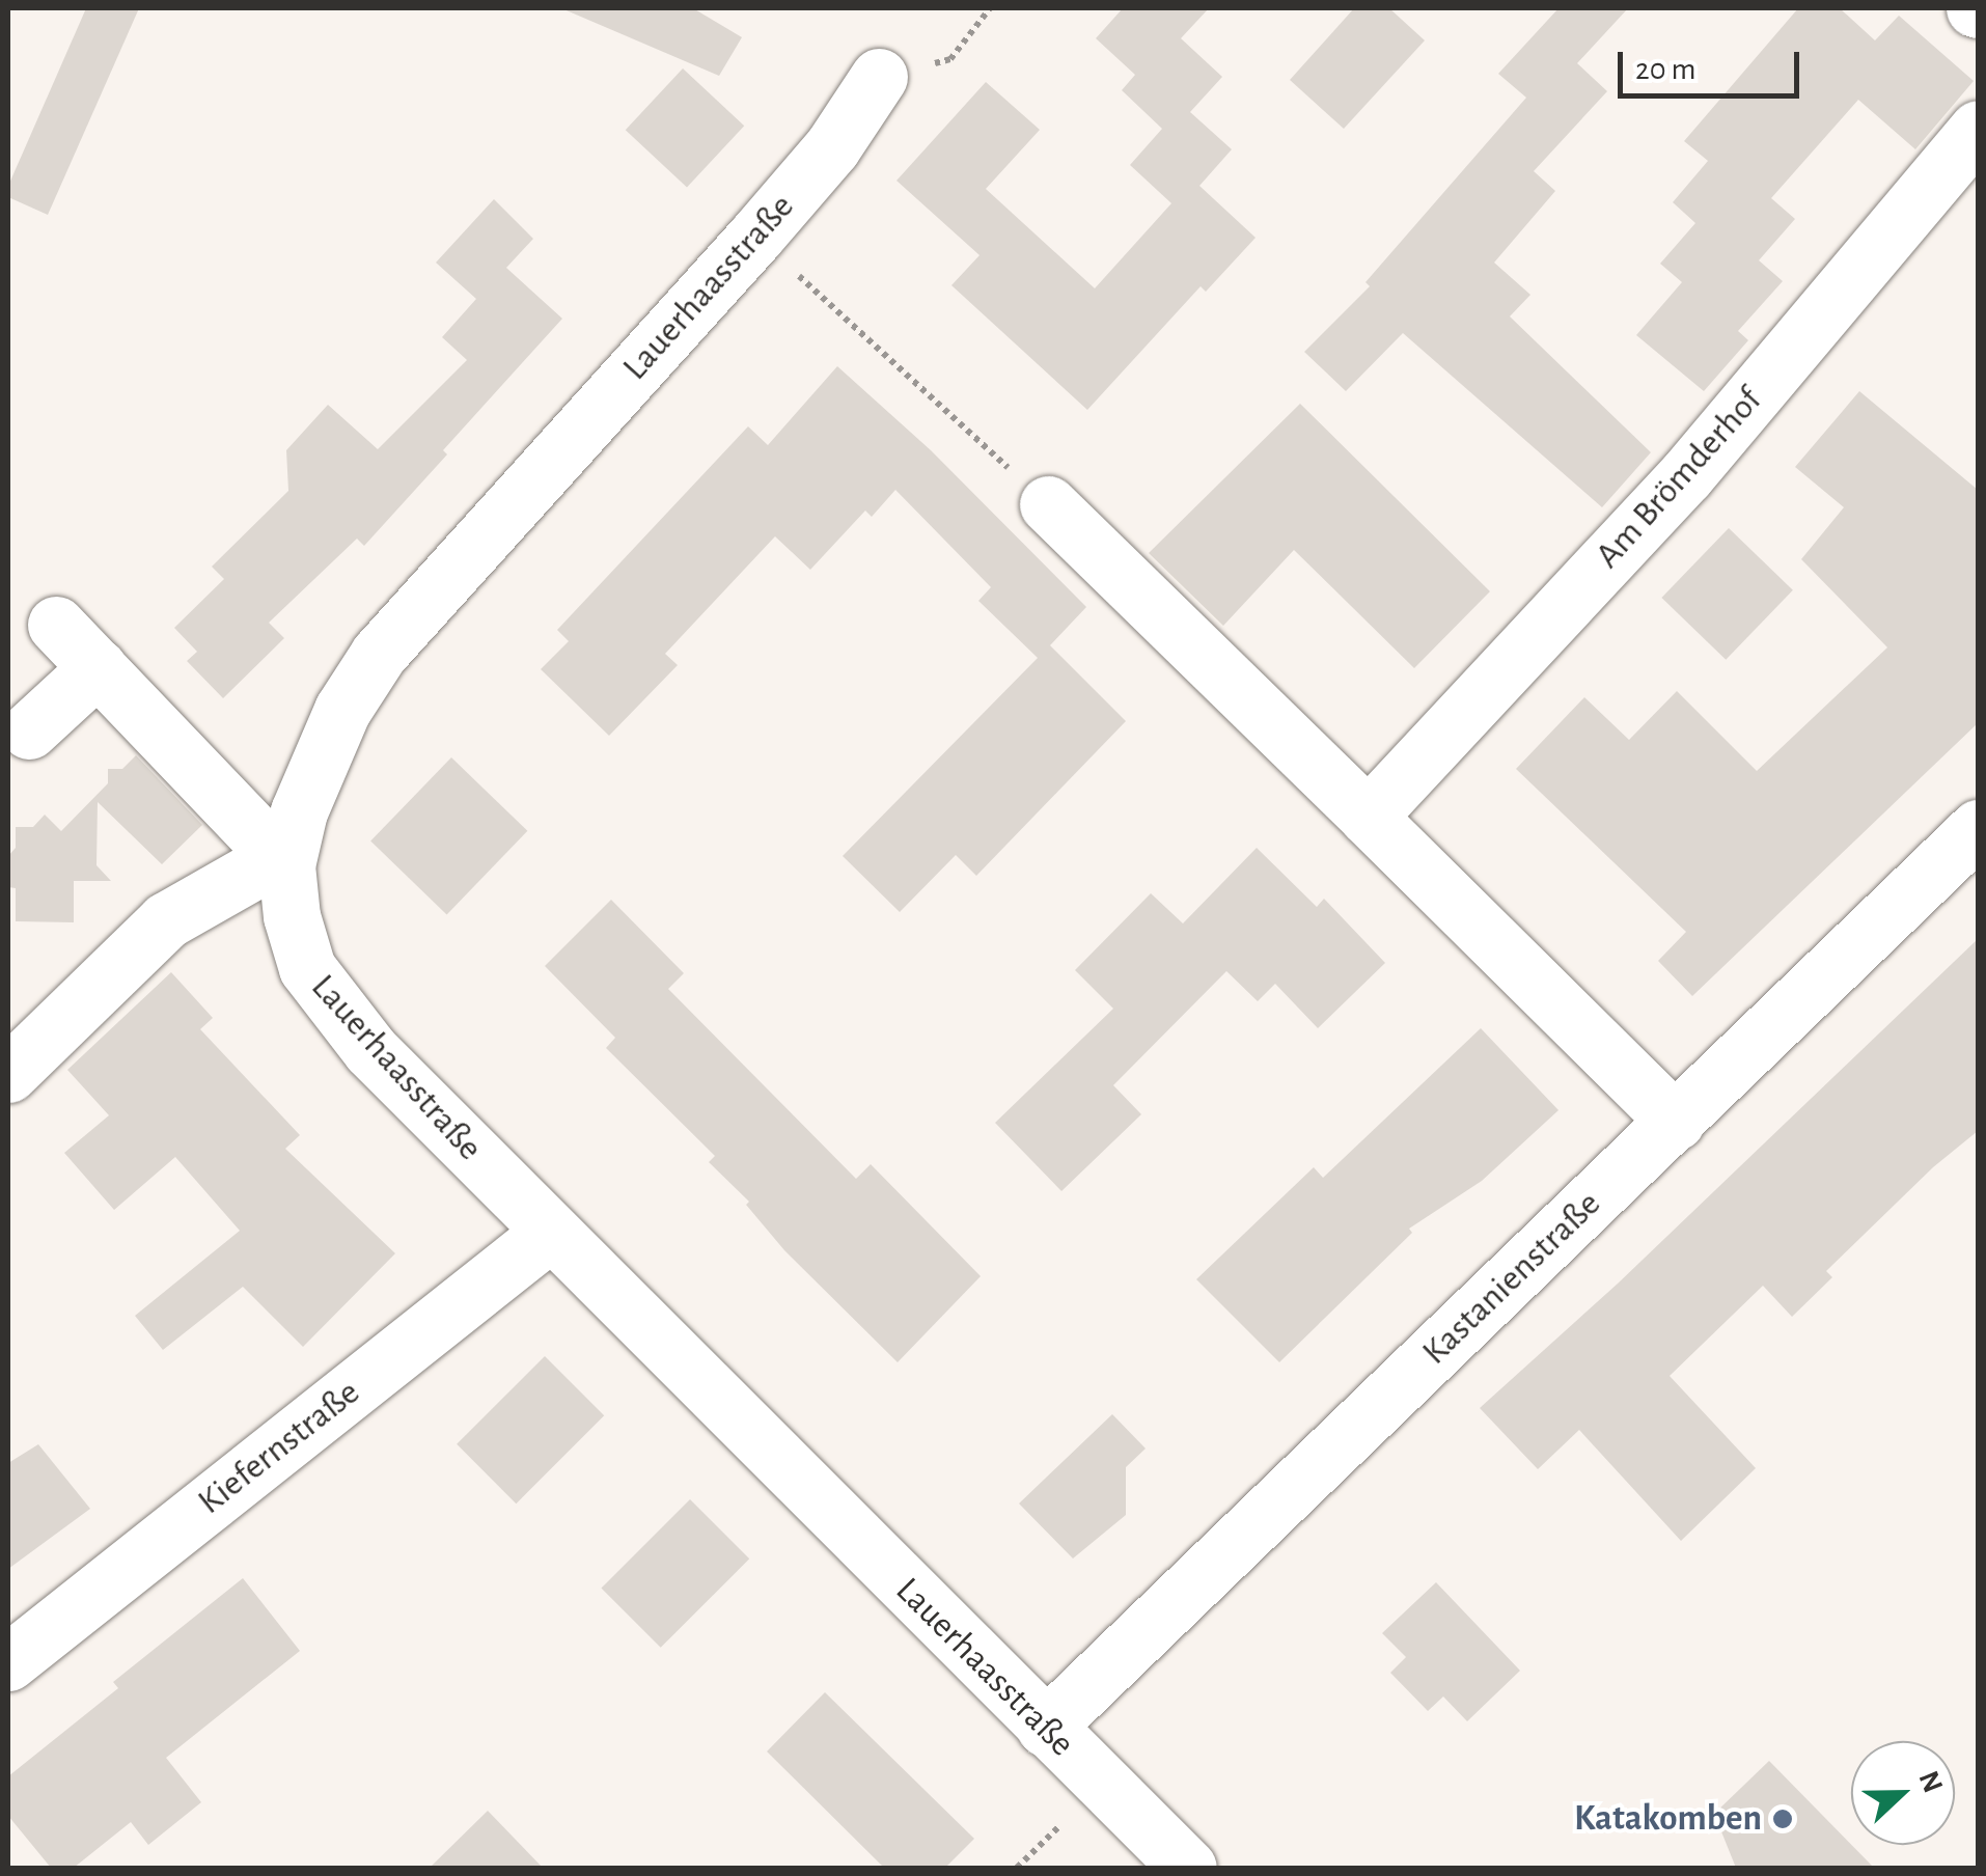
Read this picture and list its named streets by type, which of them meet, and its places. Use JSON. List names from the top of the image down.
{
  "streets": {
    "street": [
      "Lauerhaasstraße",
      "Am Brömderhof",
      "Kastanienstraße",
      "Kiefernstraße"
    ]
  },
  "crossings": [
    ["Lauerhaasstraße", "Kastanienstraße"],
    ["Lauerhaasstraße", "Kiefernstraße"]
  ],
  "places": ["Katakomben"],
  "scale_bar": "20 m",
  "north": "right"
}
